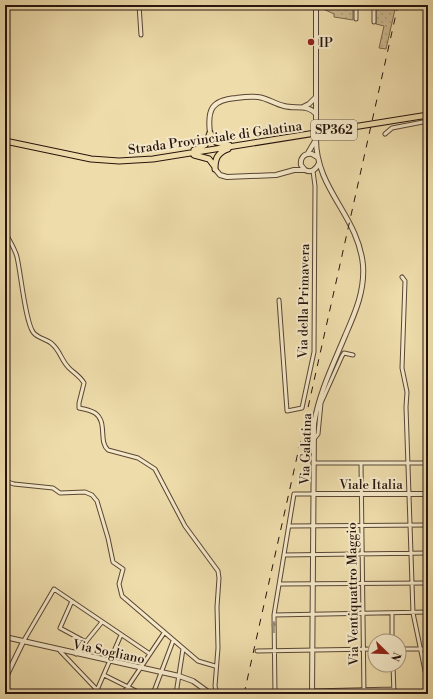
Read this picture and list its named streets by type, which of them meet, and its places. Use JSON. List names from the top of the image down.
{
  "streets": {
    "main road": ["SP362", "Strada Provinciale di Galatina"],
    "street": [
      "Via della Primavera",
      "Via Galatina",
      "Viale Italia",
      "Via Ventiquattro Maggio",
      "Via Sogliano"
    ]
  },
  "crossings": [
    ["Via della Primavera", "Via Galatina"],
    ["Via Galatina", "Viale Italia"],
    ["Viale Italia", "Via Ventiquattro Maggio"]
  ],
  "places": ["IP"],
  "north": "bottom right"
}
